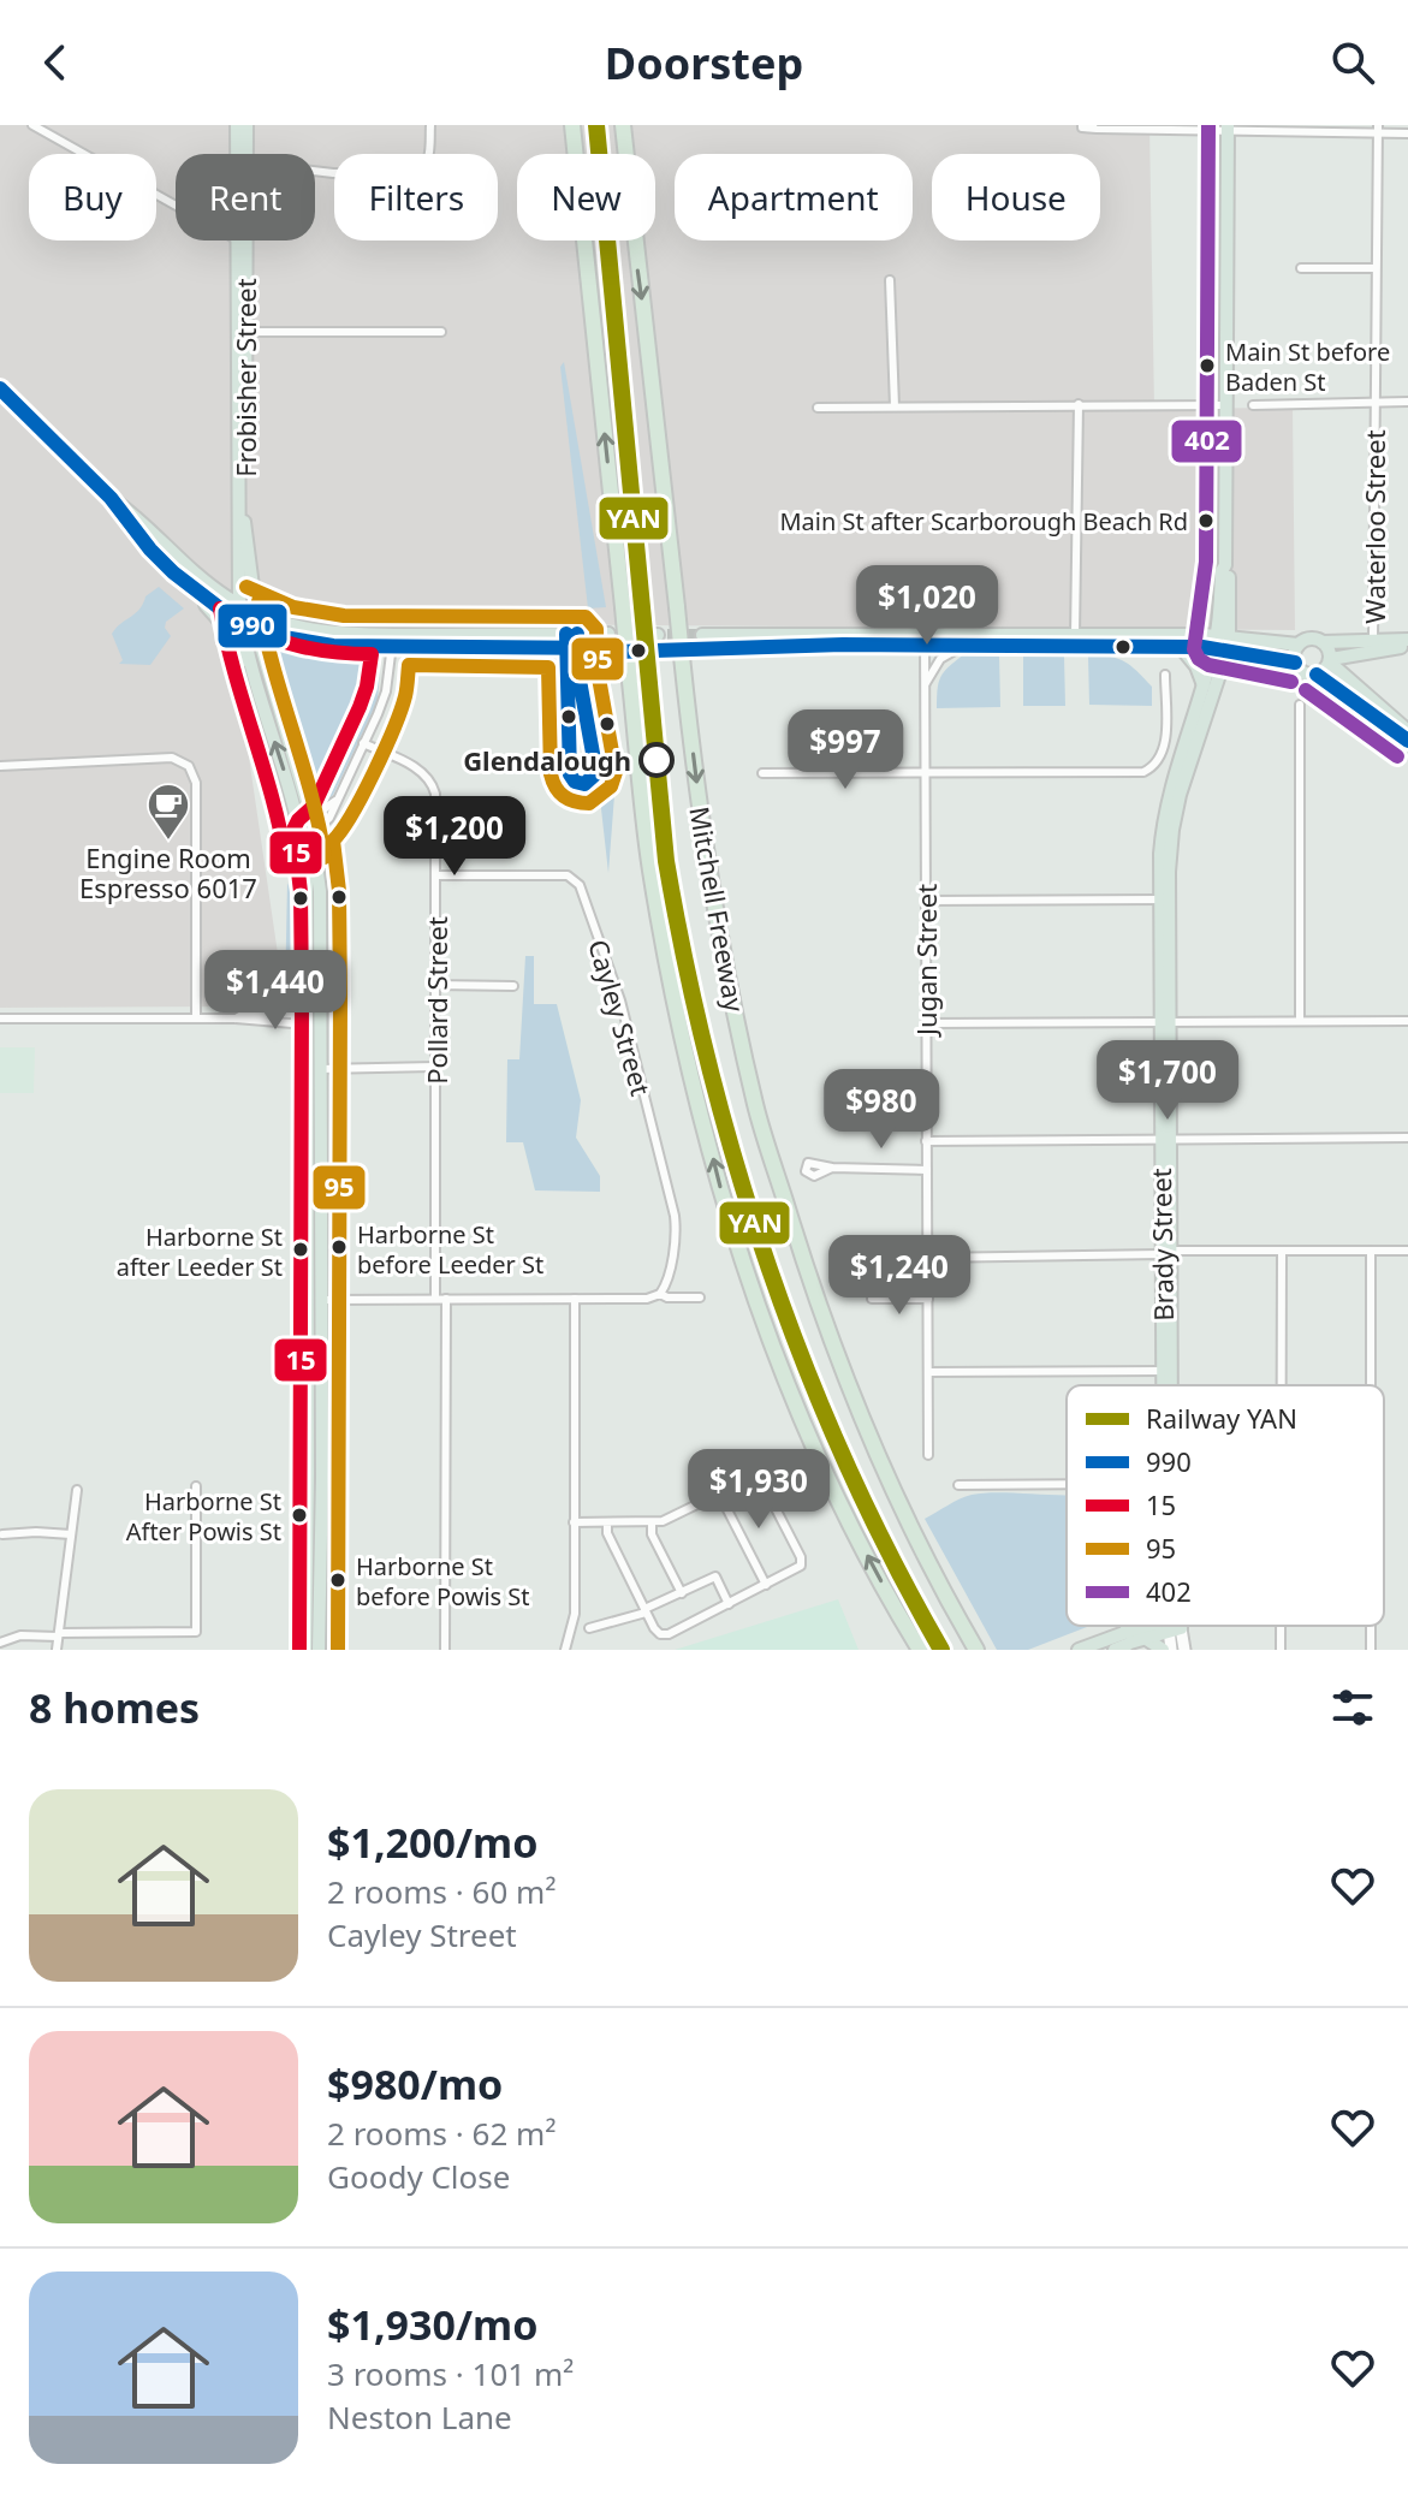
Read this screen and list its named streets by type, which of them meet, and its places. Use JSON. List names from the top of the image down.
{
  "streets": {
    "highway": ["Mitchell Freeway"],
    "main road": ["Frobisher Street", "Brady Street"],
    "street": [
      "Waterloo Street",
      "Jugan Street",
      "Pollard Street",
      "Cayley Street"
    ]
  },
  "crossings": [
    ["Pollard Street", "Cayley Street"]
  ],
  "places": {
    "other": [
      "Main St before Baden St",
      "Main St after Scarborough Beach Rd",
      "Glendalough",
      "Harborne St before Leeder St",
      "Harborne St after Leeder St",
      "Harborne St After Powis St",
      "Harborne St before Powis St"
    ],
    "cafe": ["Engine Room Espresso 6017"]
  },
  "lines": [
    "rail line YAN",
    "transit line 402",
    "transit line 990",
    "transit line 95",
    "transit line 15"
  ],
  "legend": [
    "Railway YAN",
    "990",
    "15",
    "95",
    "402"
  ],
  "page": {
    "header": "Doorstep",
    "chip": [
      "Buy",
      "Rent",
      "Filters",
      "New",
      "Apartment",
      "House"
    ],
    "price": [
      "$1,020",
      "$997",
      "$1,200",
      "$1,440",
      "$1,700",
      "$980",
      "$1,240",
      "$1,930"
    ],
    "heading": "8 homes",
    "list": [
      {
        "name": "$1,200/mo",
        "note": "2 rooms · 60 m² · Cayley Street"
      },
      {
        "name": "$980/mo",
        "note": "2 rooms · 62 m² · Goody Close"
      },
      {
        "name": "$1,930/mo",
        "note": "3 rooms · 101 m² · Neston Lane"
      }
    ]
  }
}
